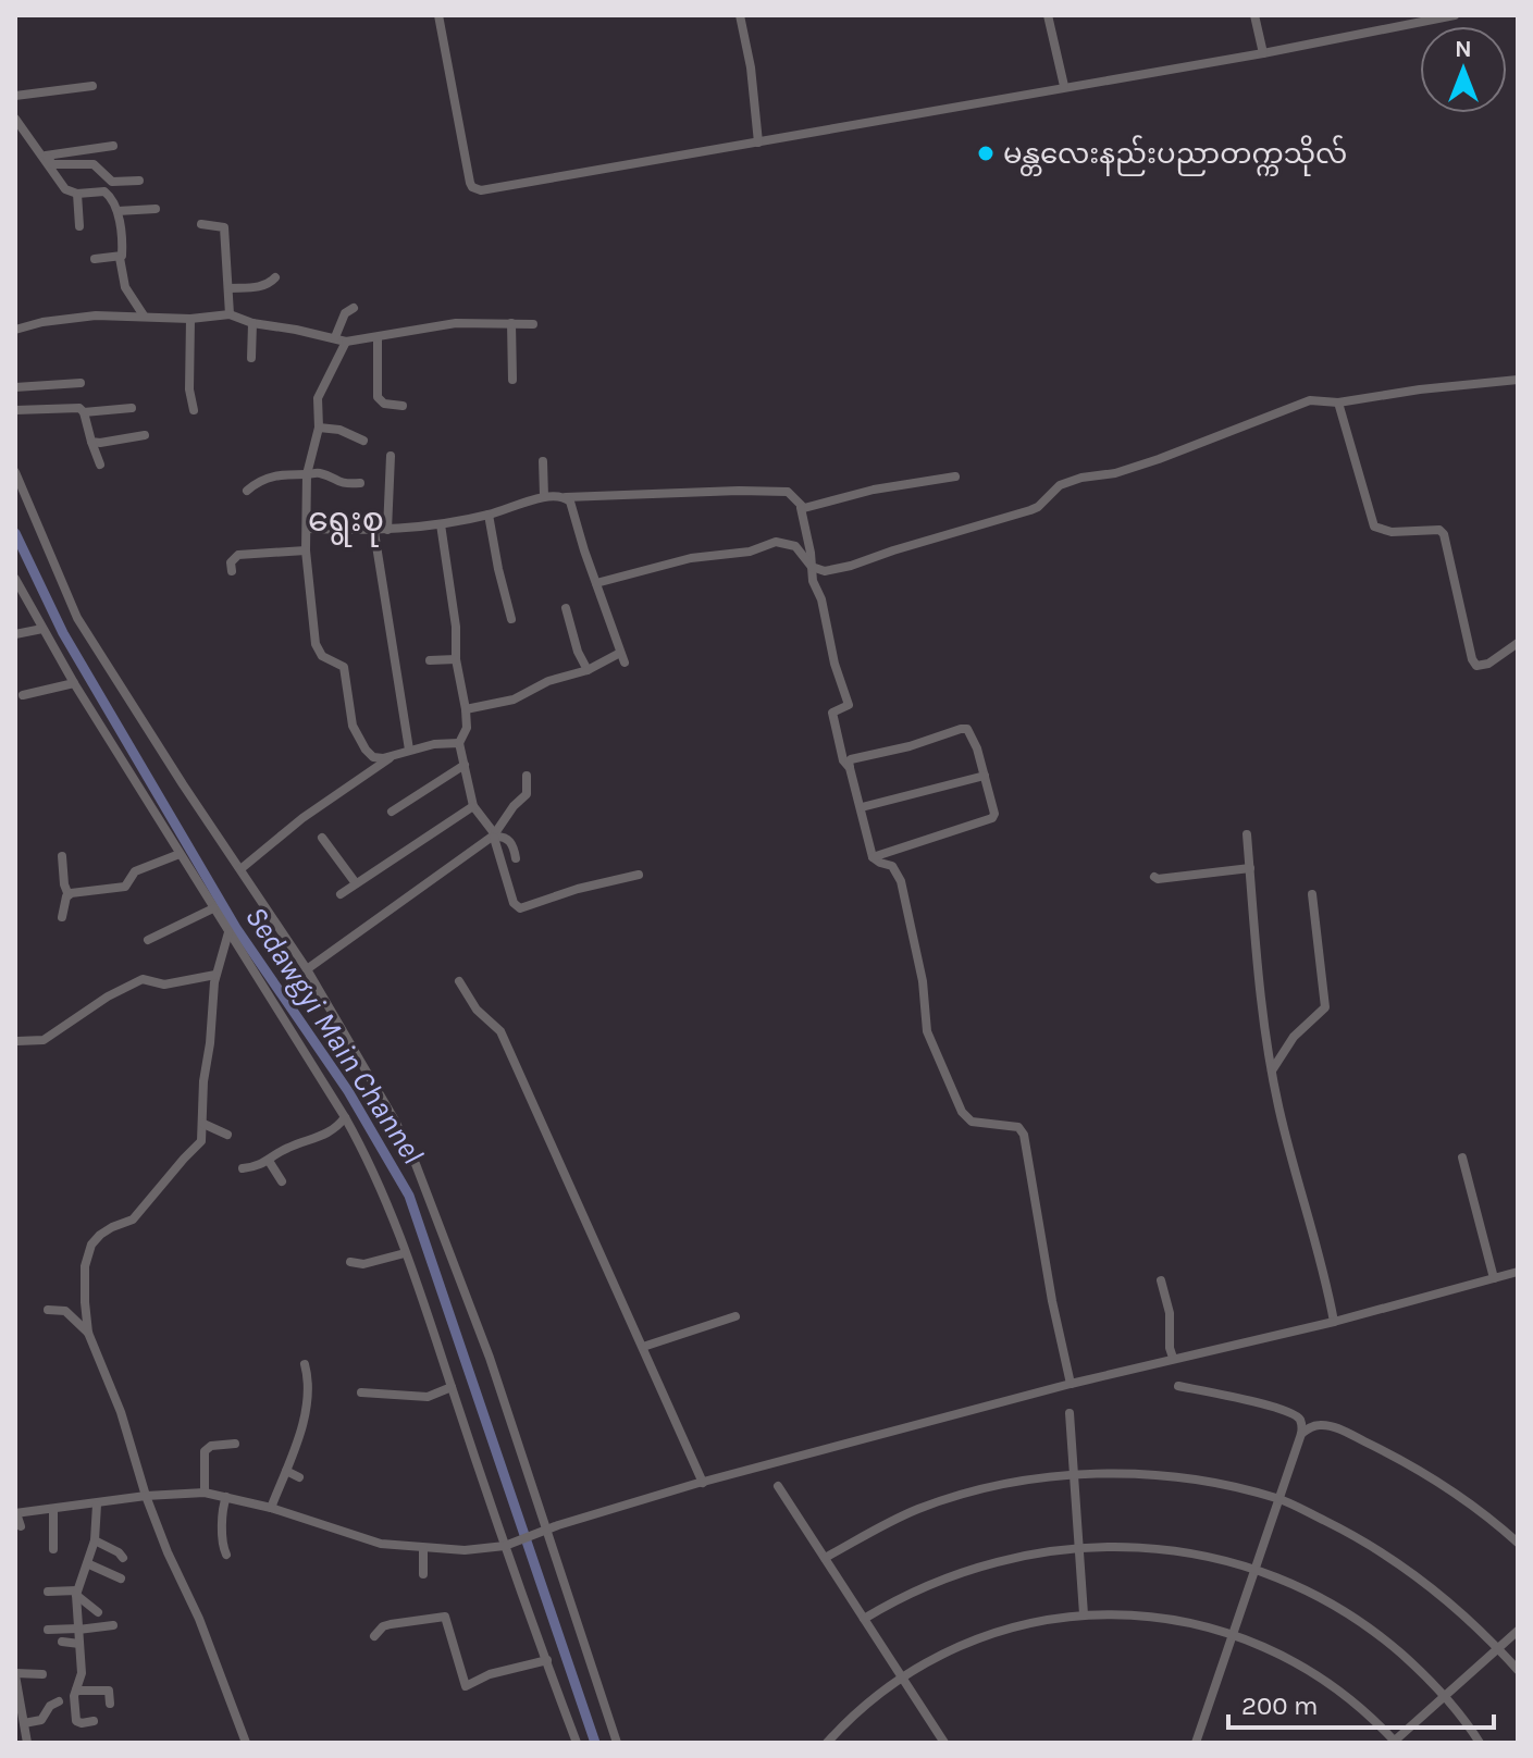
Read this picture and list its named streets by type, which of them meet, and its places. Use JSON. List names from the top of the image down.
{
  "districts": ["ရွေးစု"],
  "water": ["Sedawgyi Main Channel"],
  "places": ["မန္တလေးနည်းပညာတက္ကသိုလ်"],
  "scale_bar": "200 m",
  "north": "top"
}
